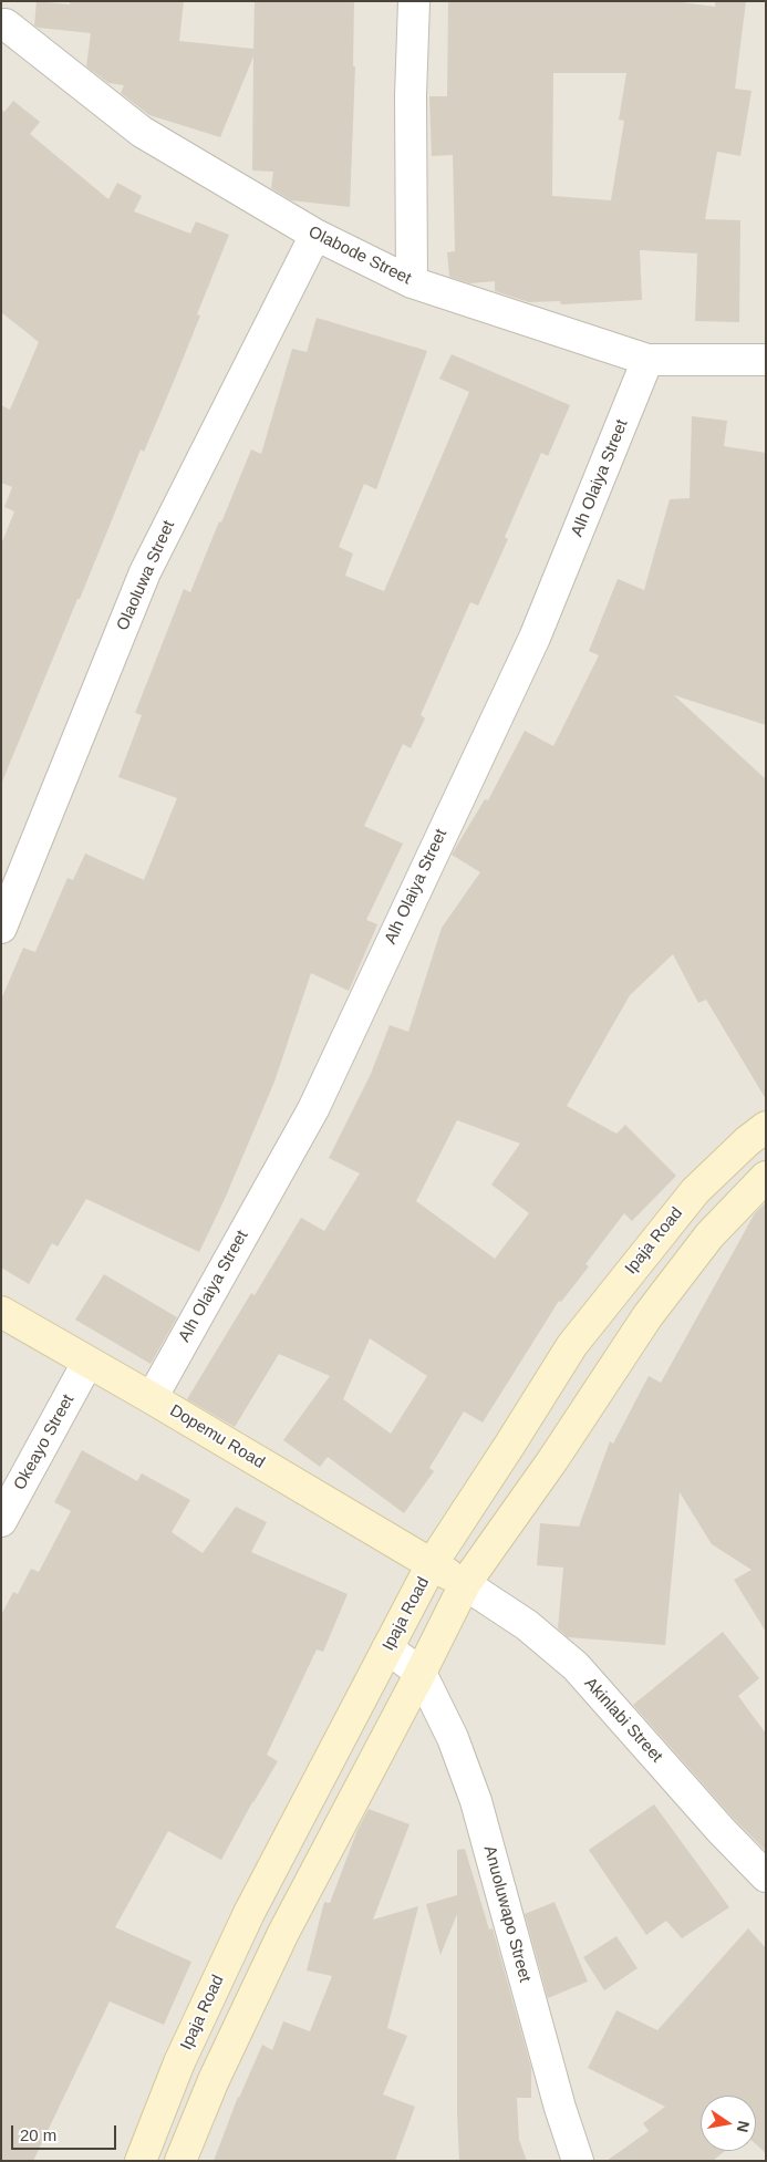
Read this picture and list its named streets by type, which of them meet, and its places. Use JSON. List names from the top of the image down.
{
  "streets": {
    "main road": ["Ipaja Road", "Dopemu Road"],
    "street": [
      "Olabode Street",
      "Alh Olaiya Street",
      "Olaoluwa Street",
      "Okeayo Street",
      "Akinlabi Street",
      "Anuoluwapo Street"
    ]
  },
  "crossings": [
    ["Olabode Street", "Alh Olaiya Street"],
    ["Olabode Street", "Olaoluwa Street"],
    ["Alh Olaiya Street", "Dopemu Road"],
    ["Ipaja Road", "Dopemu Road"],
    ["Dopemu Road", "Okeayo Street"],
    ["Dopemu Road", "Akinlabi Street"]
  ],
  "scale_bar": "20 m",
  "north": "right"
}
